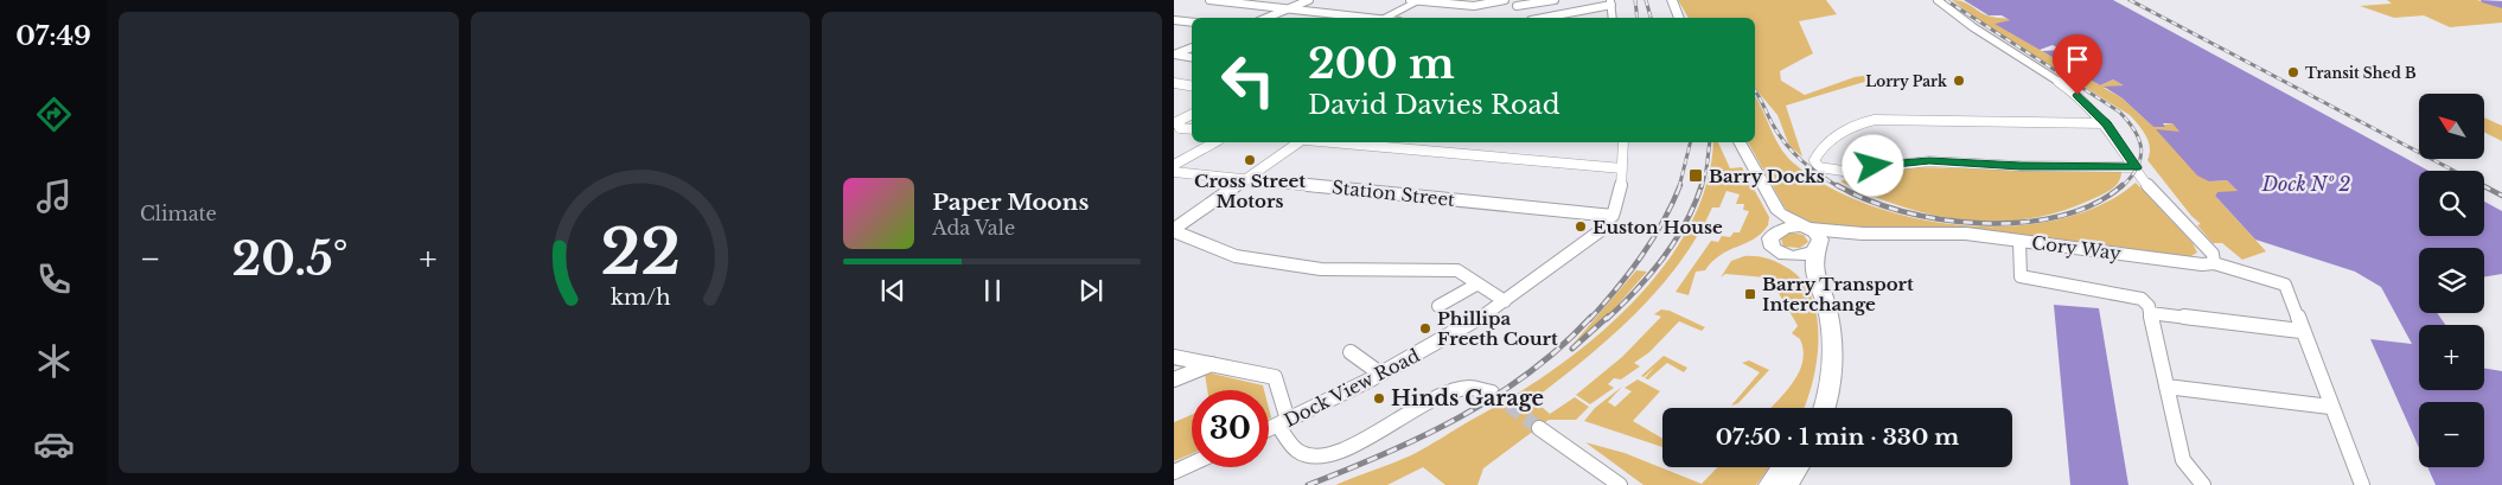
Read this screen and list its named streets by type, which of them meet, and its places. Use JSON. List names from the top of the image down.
{
  "streets": {
    "street": ["Station Street", "Cory Way", "Dock View Road"]
  },
  "crossings": [
    ["Station Street", "Dock View Road"]
  ],
  "water": ["Dock Nº 2"],
  "places": {
    "other": [
      "Transit Shed B",
      "Lorry Park",
      "Cross Street Motors",
      "Euston House",
      "Phillipa Freeth Court",
      "Hinds Garage"
    ],
    "transit": ["Barry Docks", "Barry Transport Interchange"]
  },
  "north": "top left",
  "page": {
    "tabs": "07:49",
    "tile": "Climate",
    "turn": ["200 m", "David Davies Road"],
    "map_buttons": ["+", "−"],
    "song": ["Paper Moons", "Ada Vale"],
    "heat": ["−", "20.5°", "+"],
    "limit": "30",
    "trip": "07:50 · 1 min · 330 m",
    "gauge": ["22", "km/h"]
  }
}
